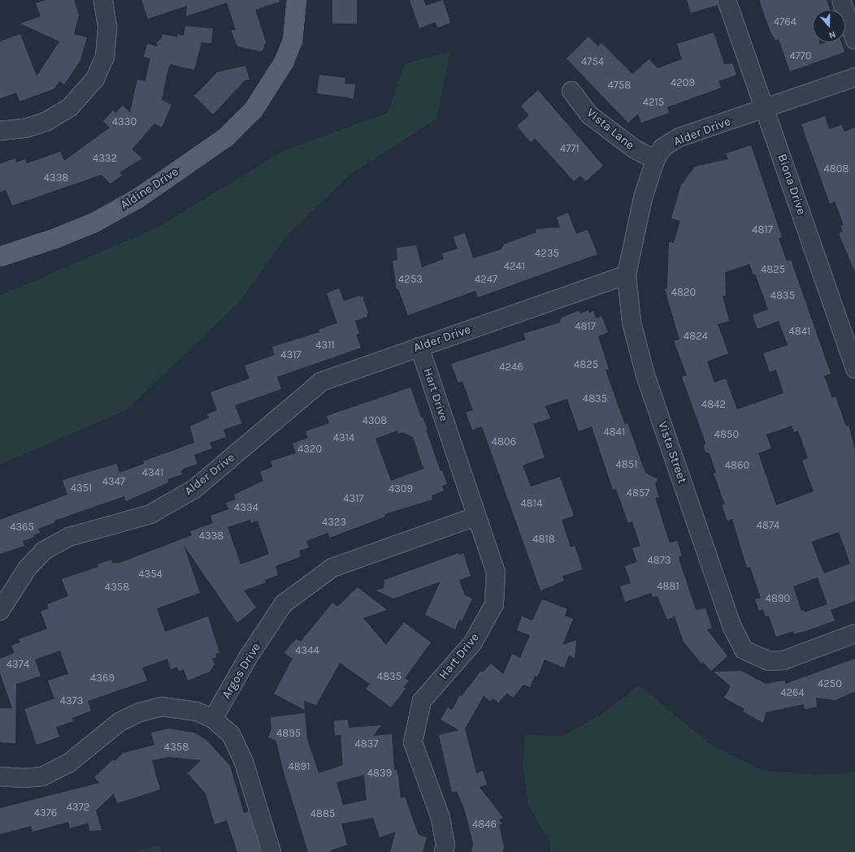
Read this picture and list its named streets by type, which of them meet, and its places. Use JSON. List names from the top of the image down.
{
  "streets": {
    "main road": ["Aldine Drive"],
    "street": [
      "Vista Lane",
      "Alder Drive",
      "Biona Drive",
      "Hart Drive",
      "Vista Street",
      "Argos Drive"
    ]
  },
  "crossings": [
    ["Vista Lane", "Alder Drive"],
    ["Alder Drive", "Biona Drive"],
    ["Alder Drive", "Hart Drive"],
    ["Alder Drive", "Vista Street"],
    ["Hart Drive", "Argos Drive"]
  ],
  "house_numbers": [
    "4764",
    "4770",
    "4754",
    "4209",
    "4758",
    "4215",
    "4330",
    "4771",
    "4332",
    "4808",
    "4338",
    "4817",
    "4235",
    "4241",
    "4825",
    "4253",
    "4247",
    "4820",
    "4835",
    "4817",
    "4841",
    "4824",
    "4311",
    "4317",
    "4825",
    "4246",
    "4835",
    "4842",
    "4308",
    "4841",
    "4850",
    "4314",
    "4806",
    "4320",
    "4851",
    "4860",
    "4341",
    "4347",
    "4351",
    "4309",
    "4857",
    "4317",
    "4814",
    "4334",
    "4323",
    "4874",
    "4365",
    "4338",
    "4818",
    "4873",
    "4354",
    "4881",
    "4358",
    "4890",
    "4344",
    "4374",
    "4835",
    "4369",
    "4250",
    "4264",
    "4373",
    "4895",
    "4837",
    "4358",
    "4891",
    "4839",
    "4372",
    "4376",
    "4885",
    "4846"
  ],
  "north": "bottom"
}
